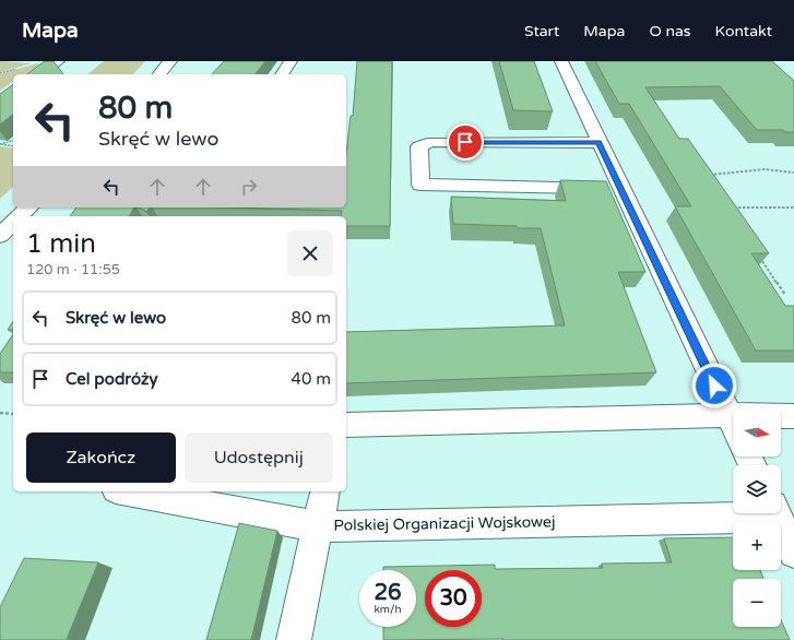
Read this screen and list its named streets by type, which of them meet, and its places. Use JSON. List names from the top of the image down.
{
  "streets": {
    "street": ["Polskiej Organizacji Wojskowej"]
  },
  "north": "right",
  "page": {
    "header": "Mapa",
    "nav": [
      "Start",
      "Mapa",
      "O nas",
      "Kontakt"
    ],
    "turn": ["80 m", "Skręć w lewo"],
    "heading": ["1 min", "120 m · 11:55"],
    "list": [
      {
        "name": "Skręć w lewo",
        "value": "80 m"
      },
      {
        "name": "Cel podróży",
        "value": "40 m"
      }
    ],
    "map_buttons": ["+", "−"],
    "buttons": ["Zakończ", "Udostępnij"],
    "speed": "26 km/h",
    "limit": "30"
  }
}
